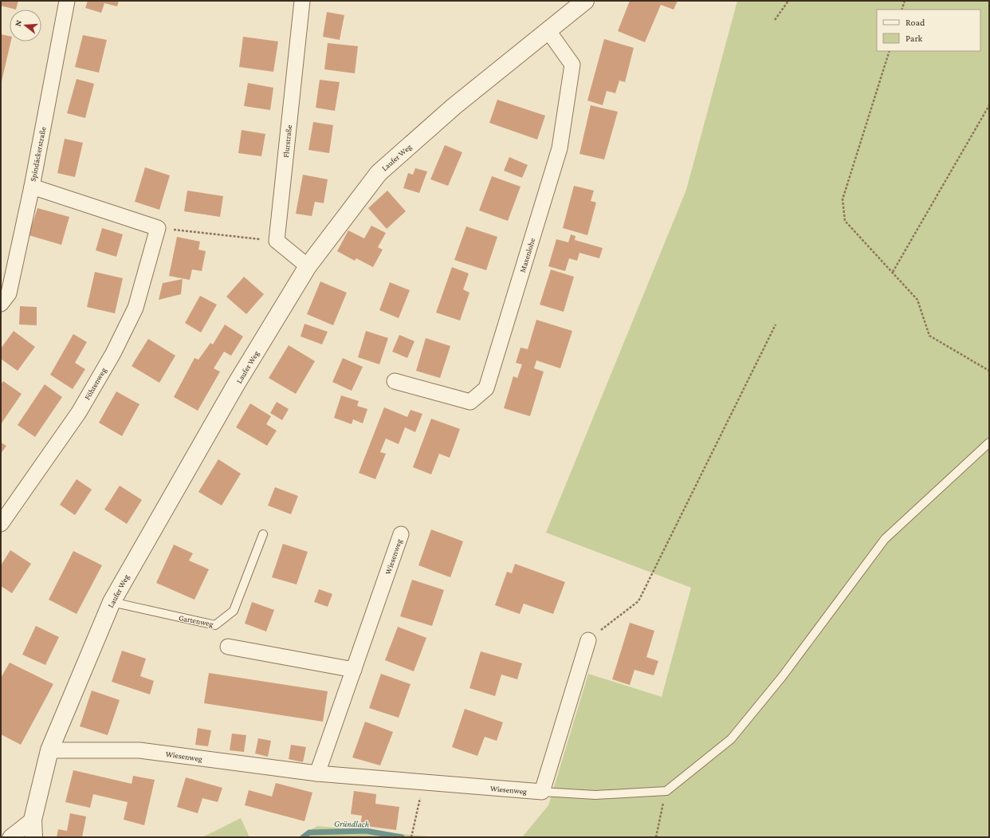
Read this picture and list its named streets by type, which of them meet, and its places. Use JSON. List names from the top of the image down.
{
  "streets": {
    "street": [
      "Flurstraße",
      "Spindäckerstraße",
      "Laufer Weg",
      "Maxenlohe",
      "Föhrenweg",
      "Wiesenweg"
    ],
    "lane": ["Gartenweg"]
  },
  "crossings": [
    ["Laufer Weg", "Maxenlohe"],
    ["Laufer Weg", "Wiesenweg"],
    ["Laufer Weg", "Gartenweg"]
  ],
  "water": ["Gründlach"],
  "legend": ["Road", "Park"],
  "north": "left"
}
